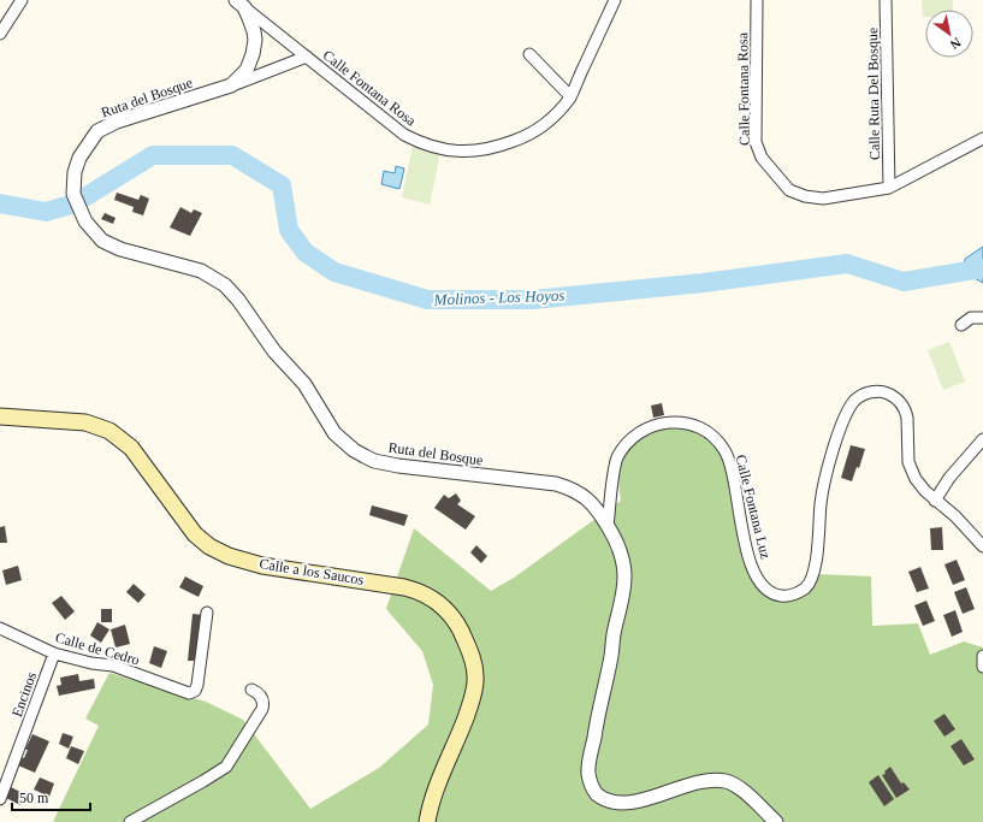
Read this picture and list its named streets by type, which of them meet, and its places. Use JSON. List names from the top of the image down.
{
  "streets": {
    "main road": ["Calle a los Saucos"],
    "street": [
      "Calle Fontana Rosa",
      "Calle Ruta Del Bosque",
      "Ruta del Bosque",
      "Calle Fontana Luz",
      "Calle de Cedro",
      "Encinos"
    ]
  },
  "crossings": [
    ["Calle Fontana Rosa", "Calle Ruta Del Bosque"],
    ["Calle Fontana Rosa", "Ruta del Bosque"],
    ["Ruta del Bosque", "Calle Fontana Luz"],
    ["Calle de Cedro", "Encinos"]
  ],
  "water": ["Molinos - Los Hoyos"],
  "scale_bar": "50 m",
  "north": "bottom right"
}
